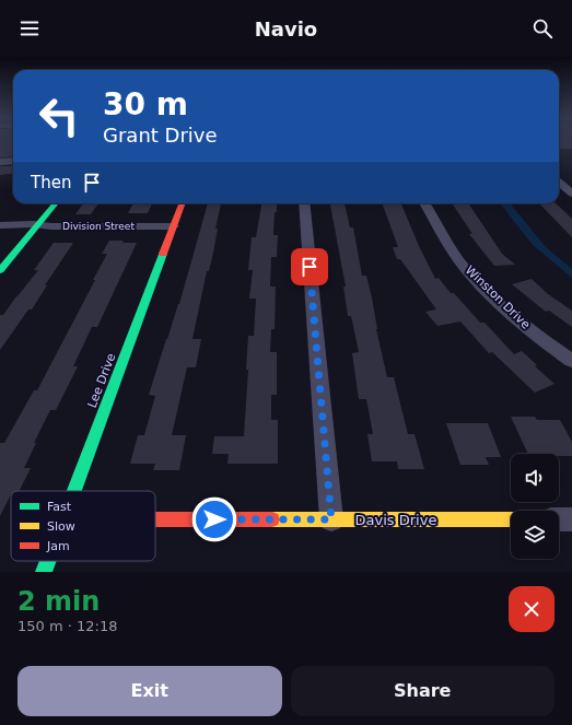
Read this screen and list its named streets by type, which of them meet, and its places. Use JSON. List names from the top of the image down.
{
  "streets": {
    "street": [
      "Division Street",
      "Winston Drive",
      "Lee Drive",
      "Davis Drive"
    ]
  },
  "crossings": [
    ["Division Street", "Lee Drive"]
  ],
  "legend": ["Fast", "Slow", "Jam"],
  "page": {
    "header": "Navio",
    "turn": ["30 m", "Grant Drive"],
    "then": "Then",
    "heading": ["2 min", "150 m · 12:18"],
    "buttons": ["Exit", "Share"]
  }
}
